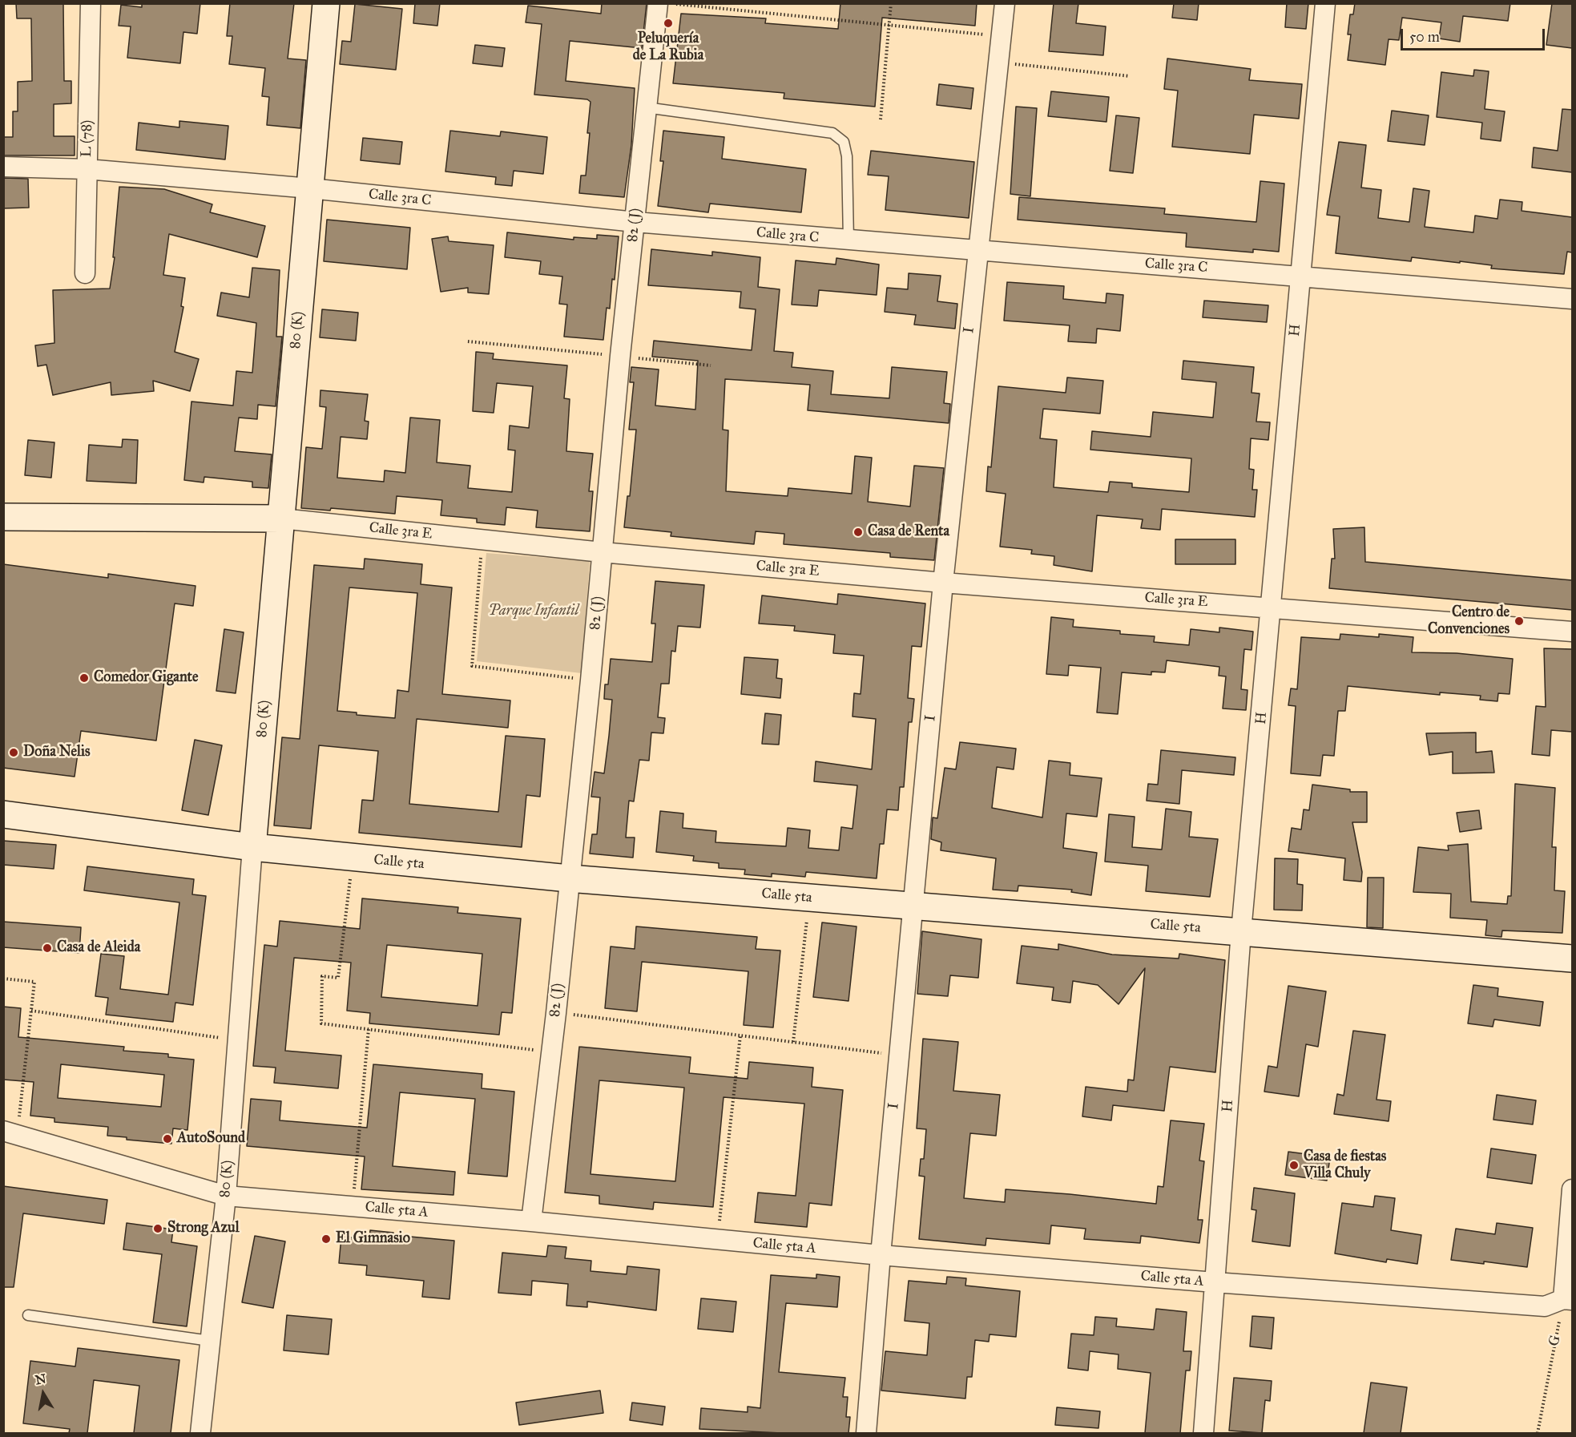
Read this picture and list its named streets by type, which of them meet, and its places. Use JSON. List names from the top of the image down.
{
  "streets": {
    "street": [
      "L (78)",
      "Calle 3ra C",
      "82 (J)",
      "80 (K)",
      "I",
      "H",
      "Calle 3ra E",
      "Calle 5ta",
      "Calle 5ta A"
    ],
    "path": ["G"]
  },
  "crossings": [
    ["L (78)", "Calle 3ra C"],
    ["Calle 3ra C", "82 (J)"],
    ["Calle 3ra C", "80 (K)"],
    ["Calle 3ra C", "I"],
    ["Calle 3ra C", "H"],
    ["82 (J)", "Calle 3ra E"],
    ["82 (J)", "Calle 5ta"],
    ["82 (J)", "Calle 5ta A"],
    ["80 (K)", "Calle 3ra E"],
    ["80 (K)", "Calle 5ta"],
    ["80 (K)", "Calle 5ta A"],
    ["I", "Calle 3ra E"],
    ["I", "Calle 5ta"],
    ["I", "Calle 5ta A"],
    ["H", "Calle 3ra E"],
    ["H", "Calle 5ta"],
    ["H", "Calle 5ta A"],
    ["Calle 5ta A", "G"]
  ],
  "parks": ["Parque Infantil"],
  "places": [
    "Peluquería de La Rubia",
    "Casa de Renta",
    "Centro de Convenciones",
    "Comedor Gigante",
    "Doña Nelis",
    "Casa de Aleida",
    "AutoSound",
    "Casa de fiestas Villa Chuly",
    "Strong Azul",
    "El Gimnasio"
  ],
  "scale_bar": "50 m",
  "north": "top"
}
